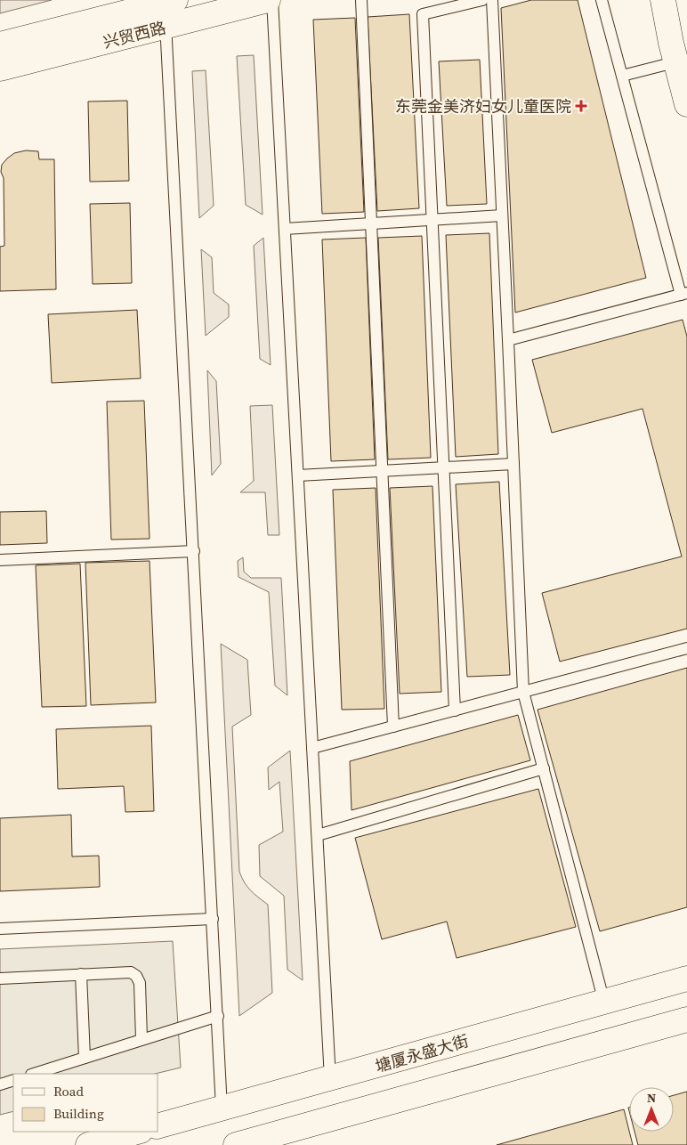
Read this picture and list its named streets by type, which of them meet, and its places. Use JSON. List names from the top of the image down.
{
  "streets": {
    "main road": ["兴贸西路", "塘厦永盛大街"]
  },
  "places": {
    "health": ["东莞金美济妇女儿童医院"]
  },
  "legend": ["Road", "Building"],
  "north": "top"
}
